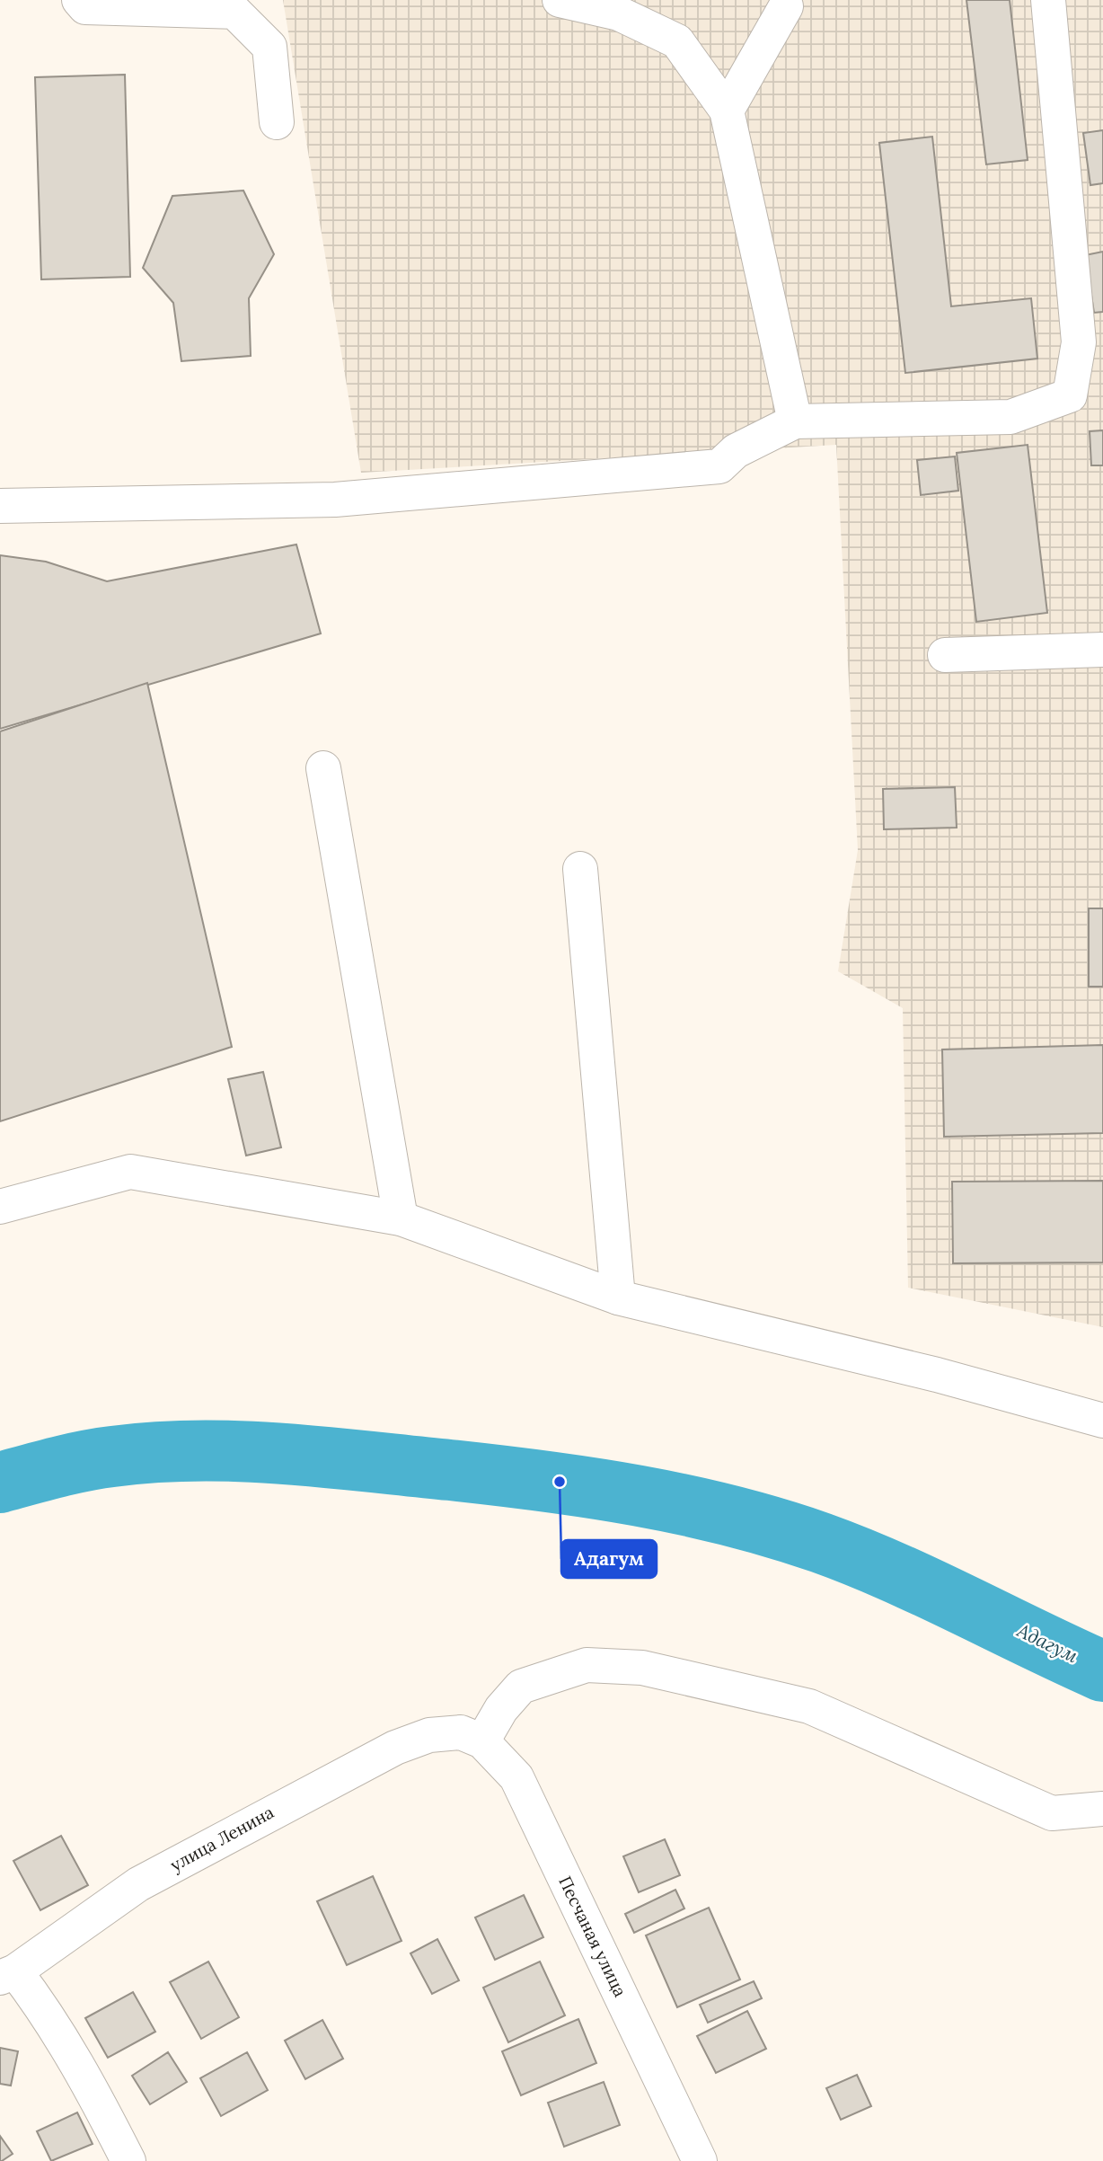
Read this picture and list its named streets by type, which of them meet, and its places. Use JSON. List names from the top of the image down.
{
  "streets": {
    "street": ["улица Ленина", "Песчаная улица"]
  },
  "crossings": [
    ["улица Ленина", "Песчаная улица"]
  ],
  "water": ["Адагум"],
  "places": ["Адагум"]
}
